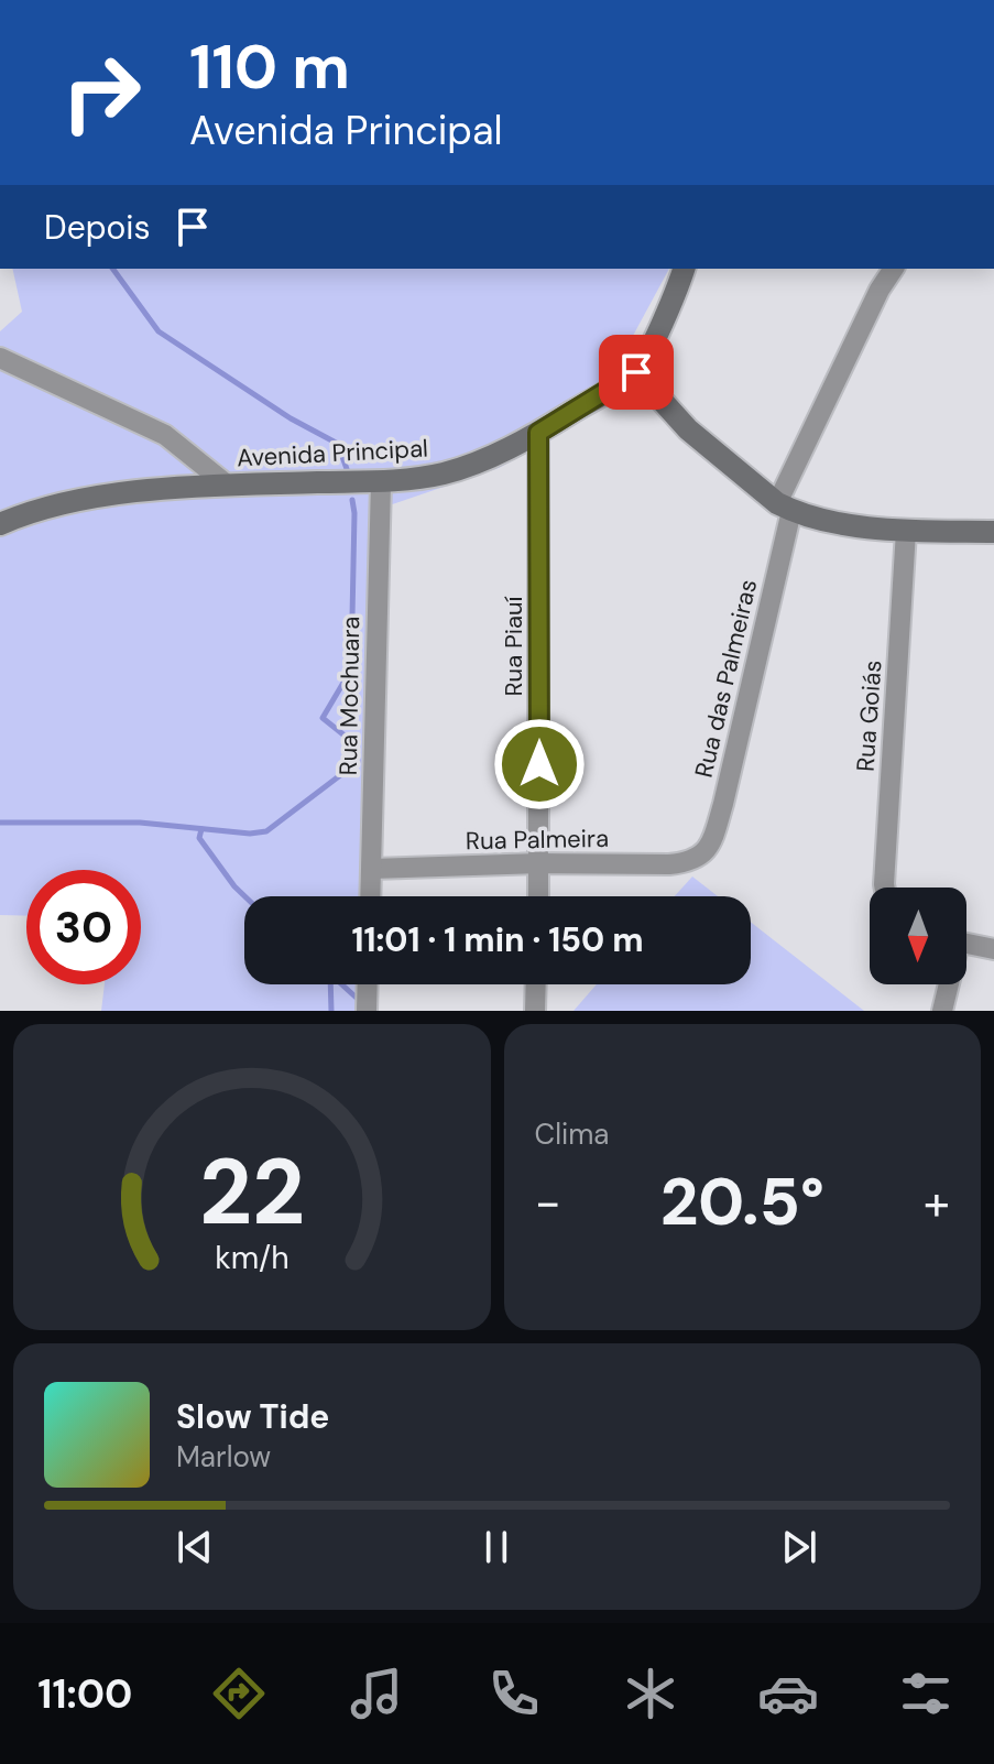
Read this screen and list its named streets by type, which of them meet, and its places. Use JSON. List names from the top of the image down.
{
  "streets": {
    "street": [
      "Avenida Principal",
      "Rua Piauí",
      "Rua das Palmeiras",
      "Rua Mochuara",
      "Rua Goiás",
      "Rua Palmeira"
    ]
  },
  "crossings": [
    ["Avenida Principal", "Rua Piauí"],
    ["Avenida Principal", "Rua Mochuara"],
    ["Rua Piauí", "Rua Palmeira"],
    ["Rua das Palmeiras", "Rua Palmeira"],
    ["Rua Mochuara", "Rua Palmeira"]
  ],
  "north": "bottom",
  "page": {
    "turn": ["110 m", "Avenida Principal"],
    "then": "Depois",
    "limit": "30",
    "trip": "11:01 · 1 min · 150 m",
    "tile": "Clima",
    "heat": ["−", "20.5°", "+"],
    "song": ["Slow Tide", "Marlow"],
    "tabs": "11:00",
    "gauge": ["22", "km/h"]
  }
}
